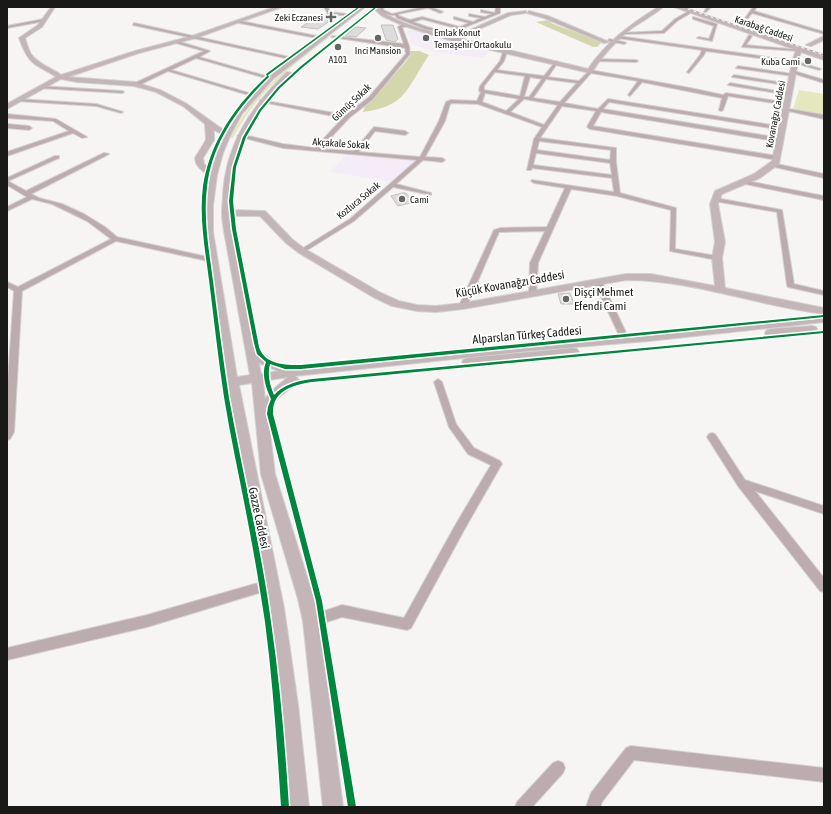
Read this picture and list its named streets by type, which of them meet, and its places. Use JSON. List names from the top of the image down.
{
  "streets": {
    "main road": [
      "Karabağ Caddesi",
      "Kovanağzı Caddesi",
      "Küçük Kovanağzı Caddesi",
      "Alparslan Türkeş Caddesi",
      "Gazze Caddesi"
    ],
    "street": ["Gümüş Sokak", "Akçakale Sokak", "Kozluca Sokak"]
  },
  "crossings": [
    ["Karabağ Caddesi", "Kovanağzı Caddesi"],
    ["Gümüş Sokak", "Akçakale Sokak"],
    ["Akçakale Sokak", "Kozluca Sokak"],
    ["Akçakale Sokak", "Gazze Caddesi"],
    ["Kozluca Sokak", "Küçük Kovanağzı Caddesi"],
    ["Küçük Kovanağzı Caddesi", "Gazze Caddesi"],
    ["Alparslan Türkeş Caddesi", "Gazze Caddesi"]
  ],
  "places": {
    "health": ["Zeki Eczanesi"],
    "other": [
      "Inci Mansion",
      "Emlak Konut Temaşehir Ortaokulu",
      "A101",
      "Kuba Cami",
      "Cami",
      "Dişçi Mehmet Efendi Cami"
    ]
  }
}
